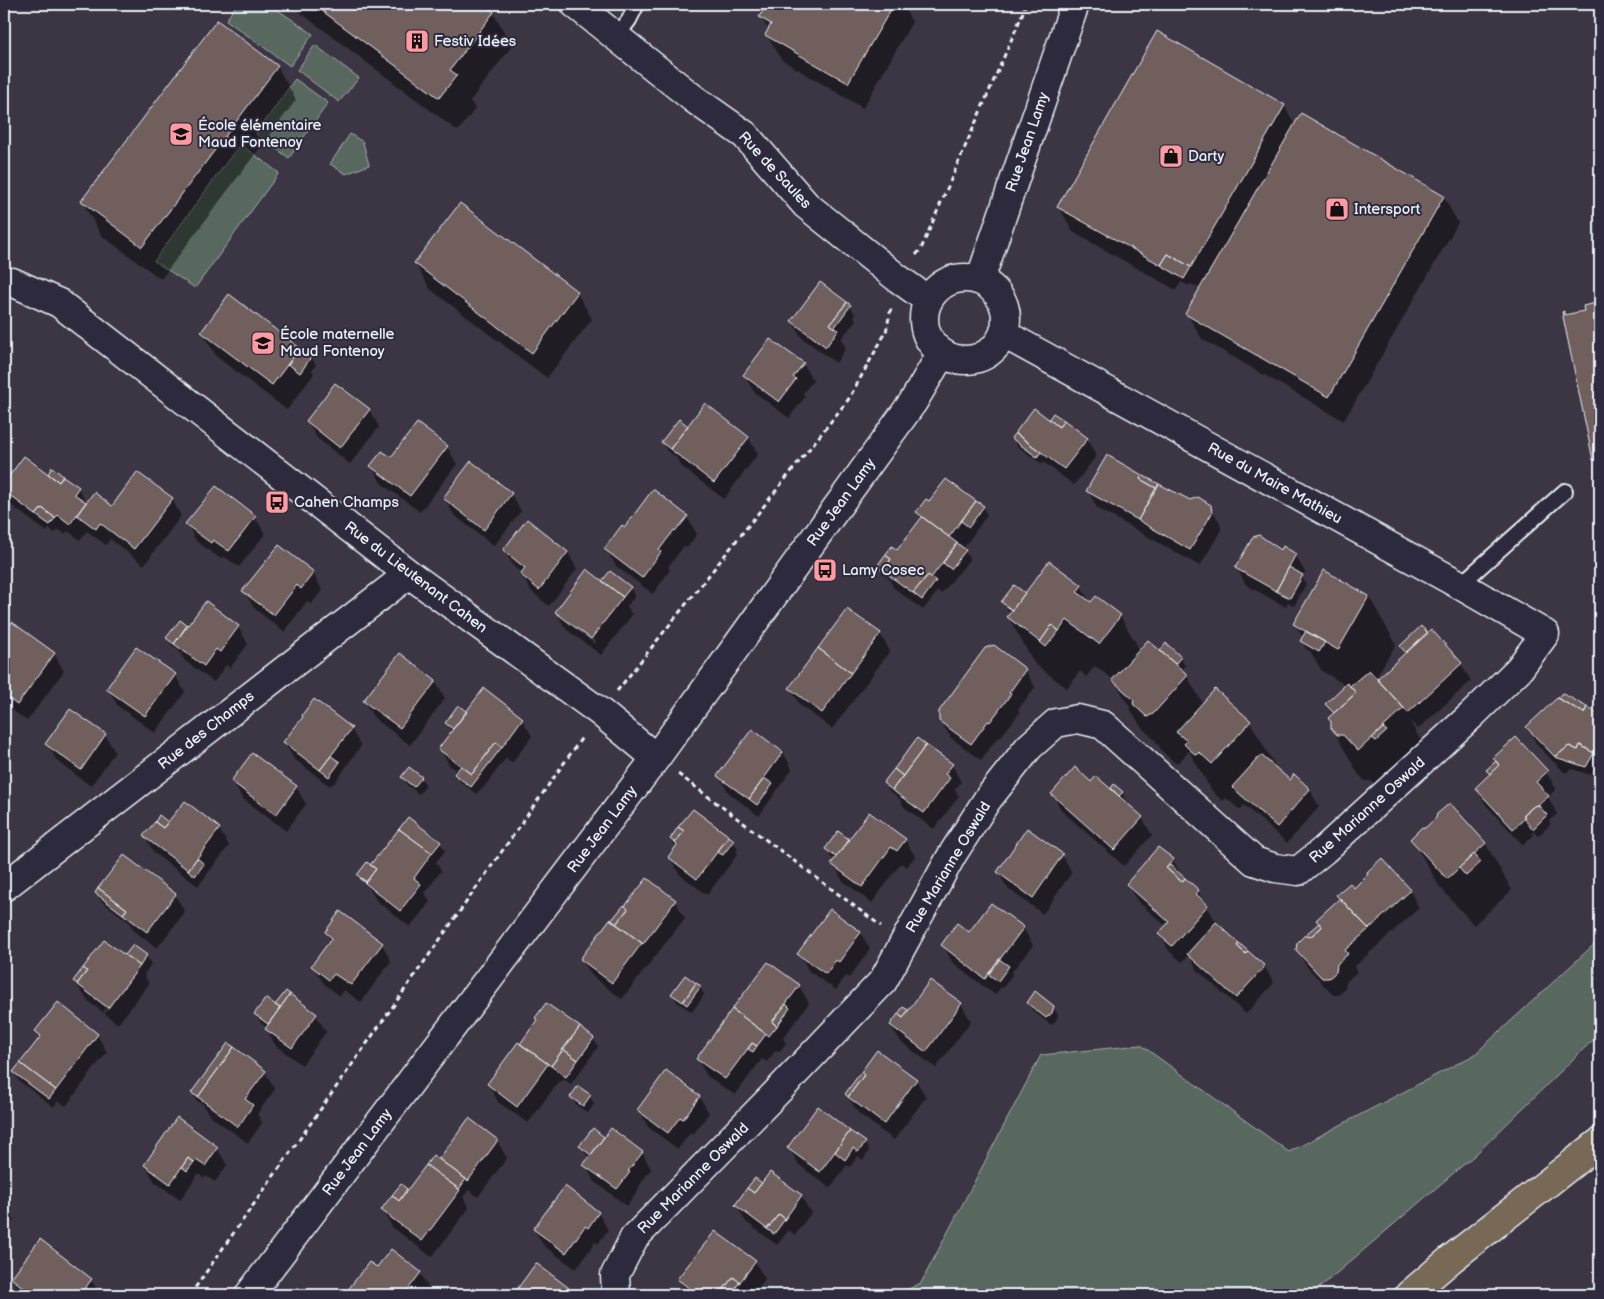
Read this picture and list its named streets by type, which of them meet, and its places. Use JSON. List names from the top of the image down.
{
  "streets": {
    "street": [
      "Rue Jean Lamy",
      "Rue de Saules",
      "Rue du Maire Mathieu",
      "Rue du Lieutenant Cahen",
      "Rue des Champs",
      "Rue Marianne Oswald"
    ]
  },
  "crossings": [
    ["Rue Jean Lamy", "Rue de Saules"],
    ["Rue Jean Lamy", "Rue du Maire Mathieu"],
    ["Rue Jean Lamy", "Rue du Lieutenant Cahen"],
    ["Rue de Saules", "Rue du Maire Mathieu"],
    ["Rue du Maire Mathieu", "Rue Marianne Oswald"],
    ["Rue du Lieutenant Cahen", "Rue des Champs"]
  ],
  "places": {
    "building": ["Festiv Idées"],
    "school or university": ["École élémentaire Maud Fontenoy", "École maternelle Maud Fontenoy"],
    "shop": ["Darty", "Intersport"],
    "bus stop": ["Cahen Champs", "Lamy Cosec"]
  }
}
